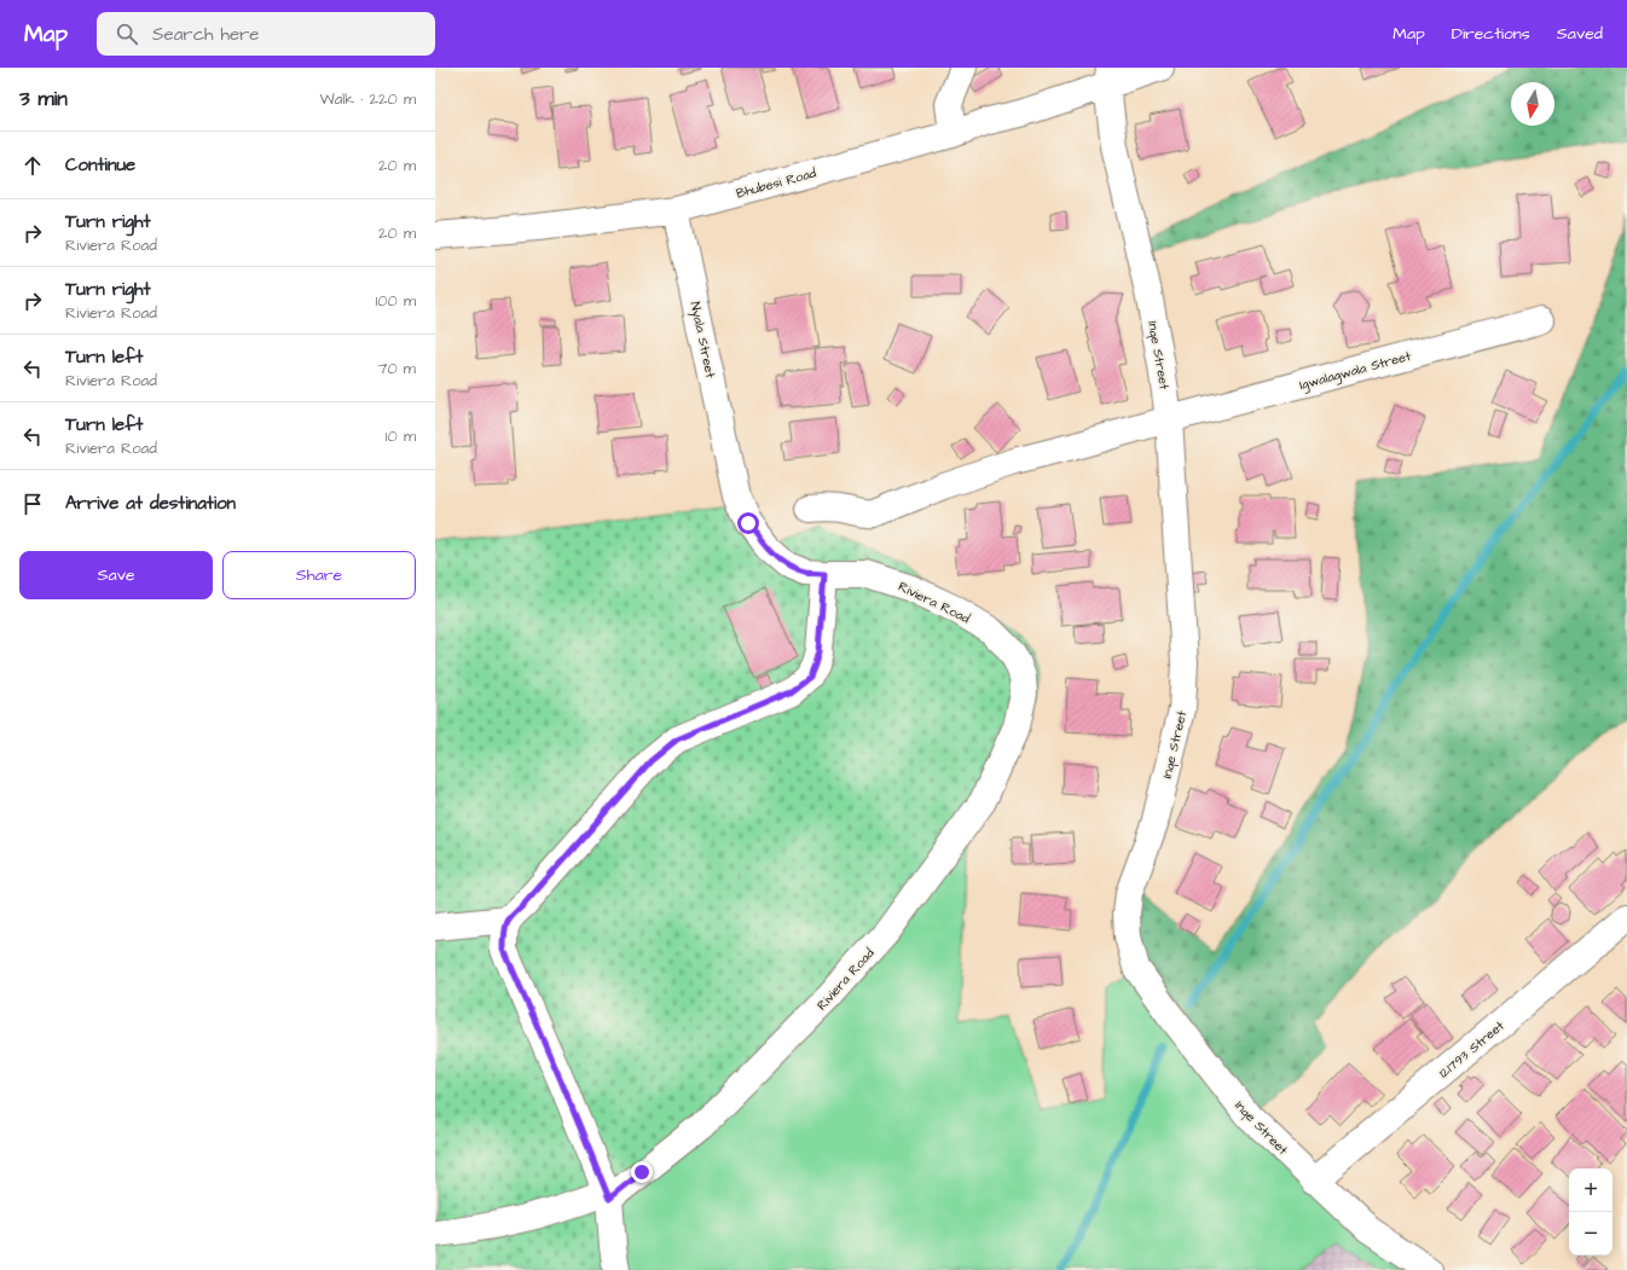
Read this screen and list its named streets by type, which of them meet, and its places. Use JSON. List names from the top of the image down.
{
  "streets": {
    "street": [
      "Bhubesi Road",
      "Nyala Street",
      "Inqe Street",
      "Igwalagwala Street",
      "Riviera Road",
      "121793 Street"
    ]
  },
  "crossings": [
    ["Bhubesi Road", "Nyala Street"],
    ["Bhubesi Road", "Inqe Street"],
    ["Nyala Street", "Riviera Road"],
    ["Inqe Street", "Igwalagwala Street"],
    ["Inqe Street", "121793 Street"]
  ],
  "north": "bottom",
  "page": {
    "header": "Map",
    "search": "Search here",
    "nav": ["Map", "Directions", "Saved"],
    "heading": ["3 min", "Walk · 220 m"],
    "list": [
      ["Continue", "20 m"],
      ["Turn right", "Riviera Road", "20 m"],
      ["Turn right", "Riviera Road", "100 m"],
      ["Turn left", "Riviera Road", "70 m"],
      ["Turn left", "Riviera Road", "10 m"],
      "Arrive at destination"
    ],
    "buttons": ["Save", "Share"],
    "map_buttons": ["+", "−"]
  }
}
